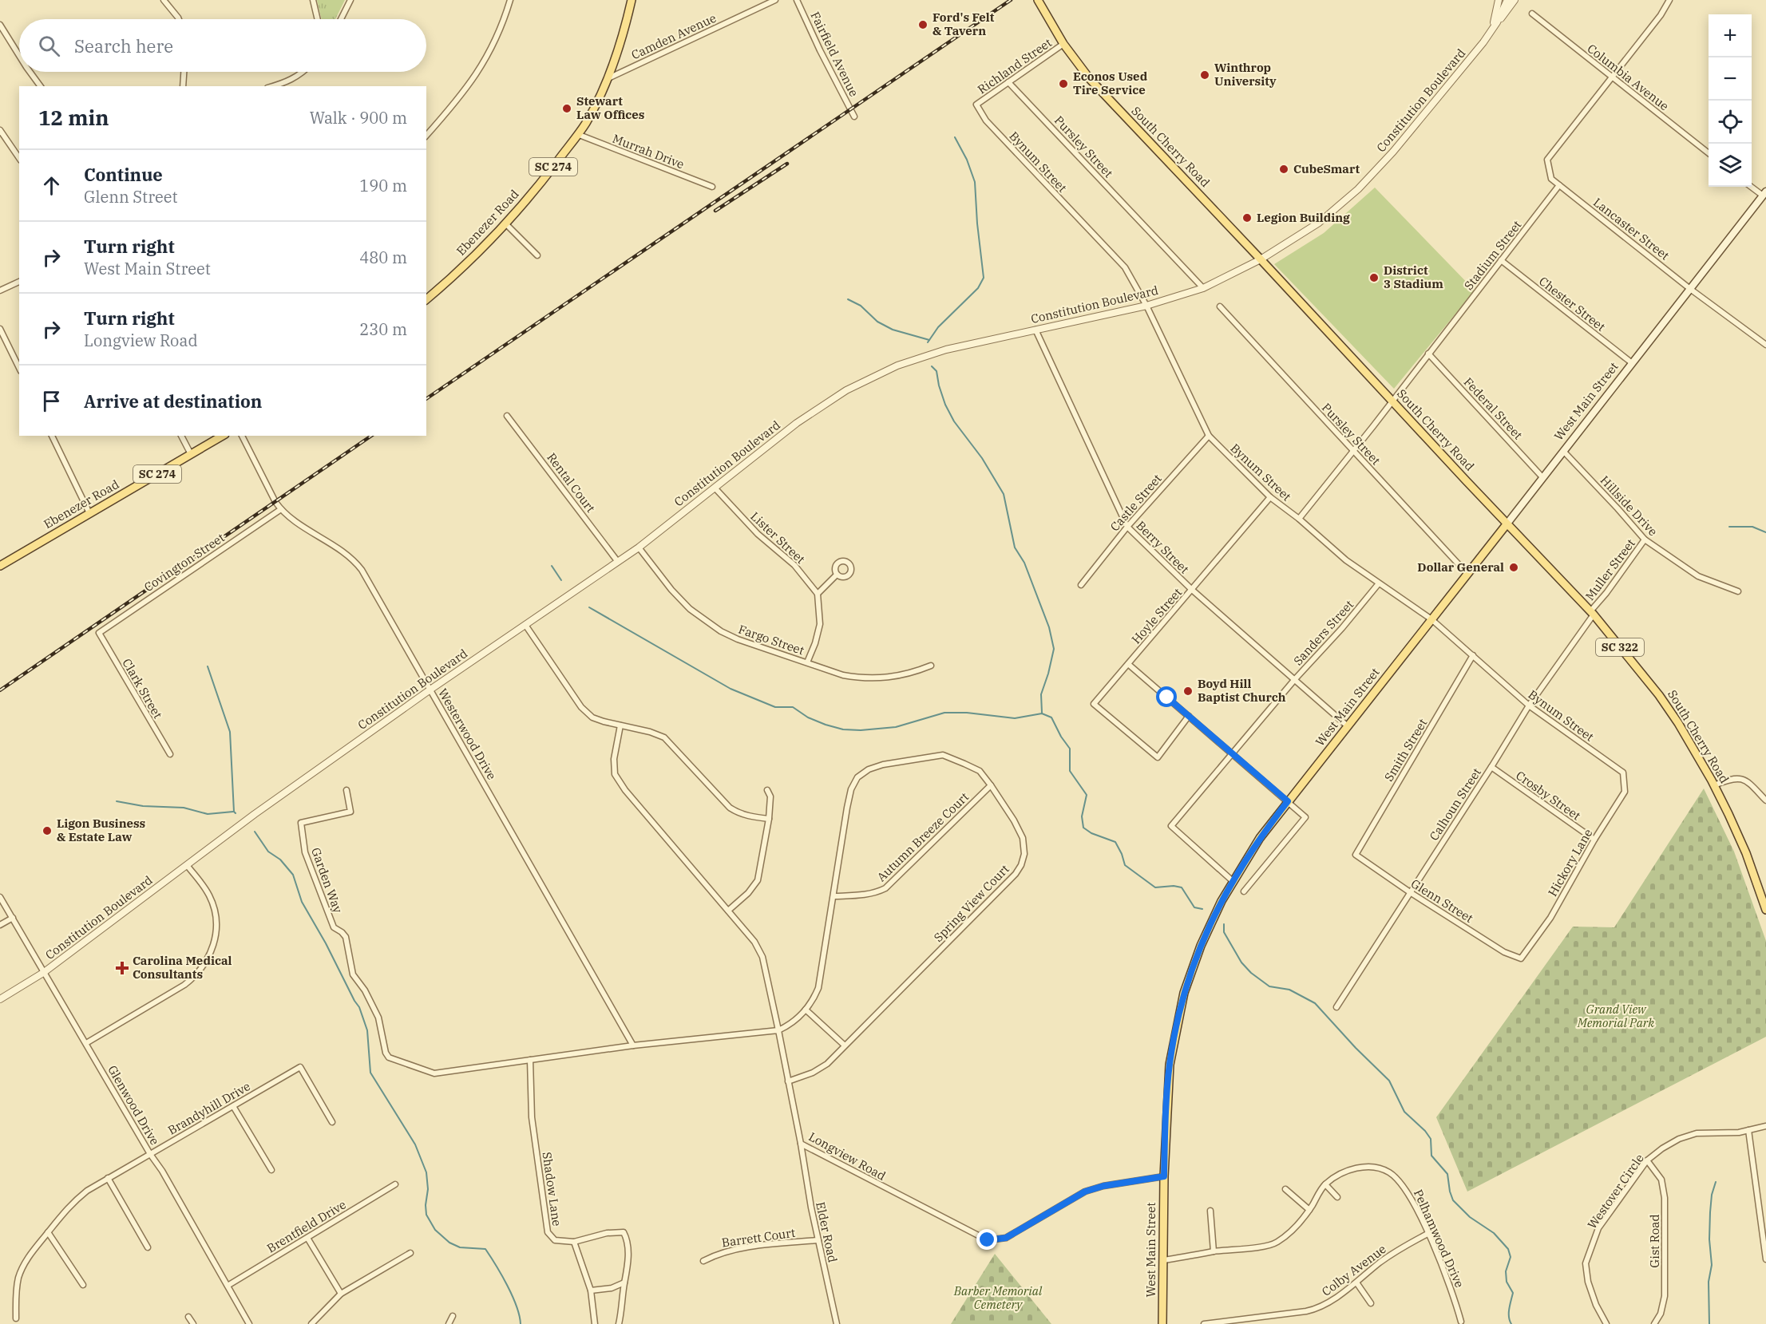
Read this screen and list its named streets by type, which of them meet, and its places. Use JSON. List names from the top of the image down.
{
  "streets": {
    "main road": [
      "South Cherry Road",
      "SC 274",
      "Ebenezer Road",
      "West Main Street",
      "SC 322"
    ],
    "street": [
      "Camden Avenue",
      "Fairfield Avenue",
      "Richland Street",
      "Columbia Avenue",
      "Constitution Boulevard",
      "Pursley Street",
      "Murrah Drive",
      "Bynum Street",
      "Lancaster Street",
      "Stadium Street",
      "Chester Street",
      "Federal Street",
      "Rental Court",
      "Castle Street",
      "Hillside Drive",
      "Lister Street",
      "Berry Street",
      "Covington Street",
      "Muller Street",
      "Hoyle Street",
      "Sanders Street",
      "Fargo Street",
      "Clark Street",
      "Westerwood Drive",
      "Smith Street",
      "Crosby Street",
      "Calhoun Street",
      "Autumn Breeze Court",
      "Hickory Lane",
      "Garden Way",
      "Glenn Street",
      "Spring View Court",
      "Glenwood Drive",
      "Brandyhill Drive",
      "Longview Road",
      "Shadow Lane",
      "Westover Circle",
      "Brentfield Drive",
      "Elder Road",
      "Barrett Court",
      "Pelhamwood Drive",
      "Gist Road",
      "Colby Avenue"
    ]
  },
  "crossings": [
    ["Camden Avenue", "Ebenezer Road"],
    ["Richland Street", "Pursley Street"],
    ["Richland Street", "South Cherry Road"],
    ["Richland Street", "Bynum Street"],
    ["Constitution Boulevard", "Pursley Street"],
    ["Constitution Boulevard", "South Cherry Road"],
    ["Constitution Boulevard", "Bynum Street"],
    ["Constitution Boulevard", "Rental Court"],
    ["Constitution Boulevard", "Lister Street"],
    ["Constitution Boulevard", "Berry Street"],
    ["Constitution Boulevard", "Fargo Street"],
    ["Constitution Boulevard", "Westerwood Drive"],
    ["Constitution Boulevard", "Glenwood Drive"],
    ["Pursley Street", "Stadium Street"],
    ["Pursley Street", "West Main Street"],
    ["South Cherry Road", "Stadium Street"],
    ["South Cherry Road", "West Main Street"],
    ["South Cherry Road", "Muller Street"],
    ["South Cherry Road", "Calhoun Street"],
    ["Murrah Drive", "Ebenezer Road"],
    ["Bynum Street", "Stadium Street"],
    ["Bynum Street", "West Main Street"],
    ["Bynum Street", "Castle Street"],
    ["Bynum Street", "Hoyle Street"],
    ["Bynum Street", "Sanders Street"],
    ["Bynum Street", "Smith Street"],
    ["Bynum Street", "Calhoun Street"],
    ["Bynum Street", "Hickory Lane"],
    ["Lancaster Street", "Stadium Street"],
    ["Lancaster Street", "West Main Street"],
    ["Stadium Street", "Chester Street"],
    ["Stadium Street", "Federal Street"],
    ["Chester Street", "West Main Street"],
    ["West Main Street", "Federal Street"],
    ["West Main Street", "Hillside Drive"],
    ["West Main Street", "Berry Street"],
    ["West Main Street", "Sanders Street"],
    ["West Main Street", "Longview Road"],
    ["West Main Street", "Pelhamwood Drive"],
    ["Castle Street", "Berry Street"],
    ["Hillside Drive", "Muller Street"],
    ["Berry Street", "Hoyle Street"],
    ["Berry Street", "Sanders Street"],
    ["Covington Street", "Clark Street"],
    ["Covington Street", "Westerwood Drive"],
    ["Muller Street", "Calhoun Street"],
    ["Smith Street", "Glenn Street"],
    ["Crosby Street", "Calhoun Street"],
    ["Crosby Street", "Hickory Lane"],
    ["Calhoun Street", "Glenn Street"],
    ["Autumn Breeze Court", "Spring View Court"],
    ["Hickory Lane", "Glenn Street"],
    ["Garden Way", "Shadow Lane"],
    ["Spring View Court", "Longview Road"],
    ["Glenwood Drive", "Brandyhill Drive"],
    ["Glenwood Drive", "Brentfield Drive"],
    ["Longview Road", "Elder Road"],
    ["Westover Circle", "Gist Road"],
    ["Elder Road", "Barrett Court"],
    ["Pelhamwood Drive", "Colby Avenue"]
  ],
  "parks": ["Grand View Memorial Park", "Barber Memorial Cemetery"],
  "places": {
    "other": [
      "Ford's Felt & Tavern",
      "Winthrop University",
      "Econos Used Tire Service",
      "Stewart Law Offices",
      "CubeSmart",
      "Legion Building",
      "District 3 Stadium",
      "Dollar General",
      "Boyd Hill Baptist Church",
      "Ligon Business & Estate Law"
    ],
    "health": ["Carolina Medical Consultants"]
  },
  "page": {
    "map_buttons": ["+", "−"],
    "search": "Search here",
    "heading": ["12 min", "Walk · 900 m"],
    "list": [
      ["Continue", "Glenn Street", "190 m"],
      ["Turn right", "West Main Street", "480 m"],
      ["Turn right", "Longview Road", "230 m"],
      "Arrive at destination"
    ]
  }
}
